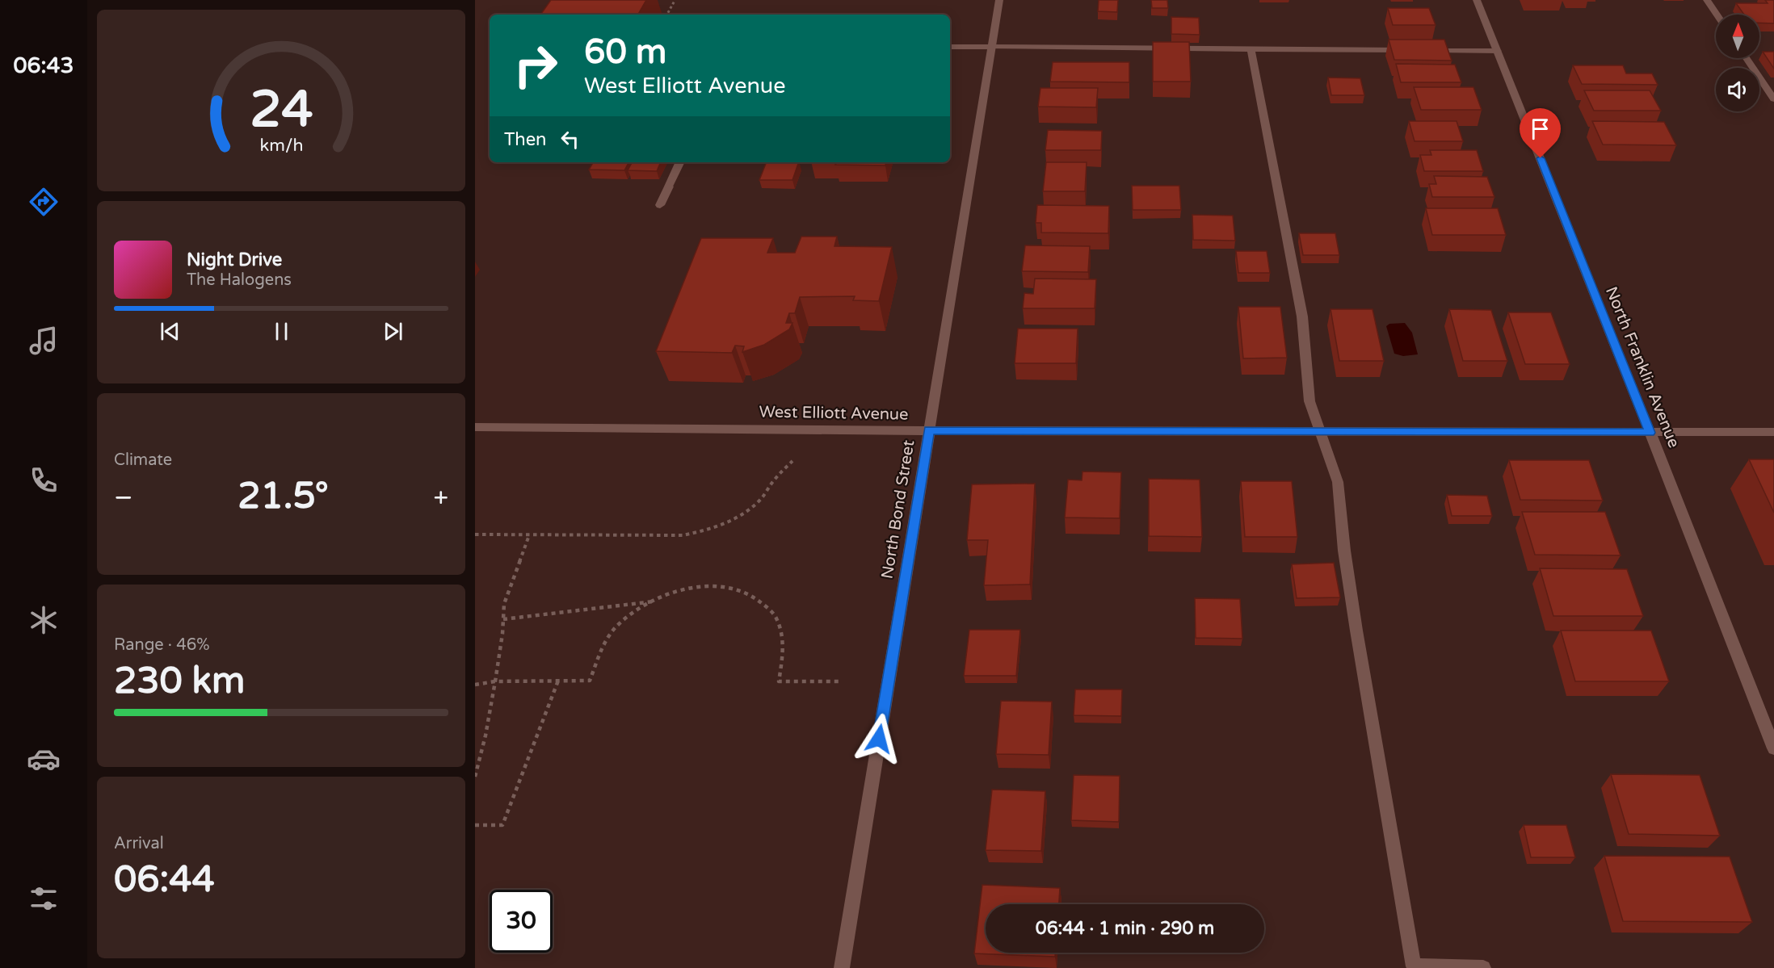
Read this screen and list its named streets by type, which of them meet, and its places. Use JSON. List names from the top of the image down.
{
  "streets": {
    "street": ["North Franklin Avenue", "West Elliott Avenue", "North Bond Street"]
  },
  "crossings": [
    ["North Franklin Avenue", "West Elliott Avenue"],
    ["West Elliott Avenue", "North Bond Street"]
  ],
  "north": "top",
  "page": {
    "tabs": "06:43",
    "turn": ["60 m", "West Elliott Avenue"],
    "then": "Then",
    "song": ["Night Drive", "The Halogens"],
    "tile": [
      "Climate",
      ["Range · 46%", "230 km"],
      ["Arrival", "06:44"]
    ],
    "heat": ["−", "21.5°", "+"],
    "limit": "30",
    "trip": "06:44 · 1 min · 290 m",
    "gauge": ["24", "km/h"]
  }
}
